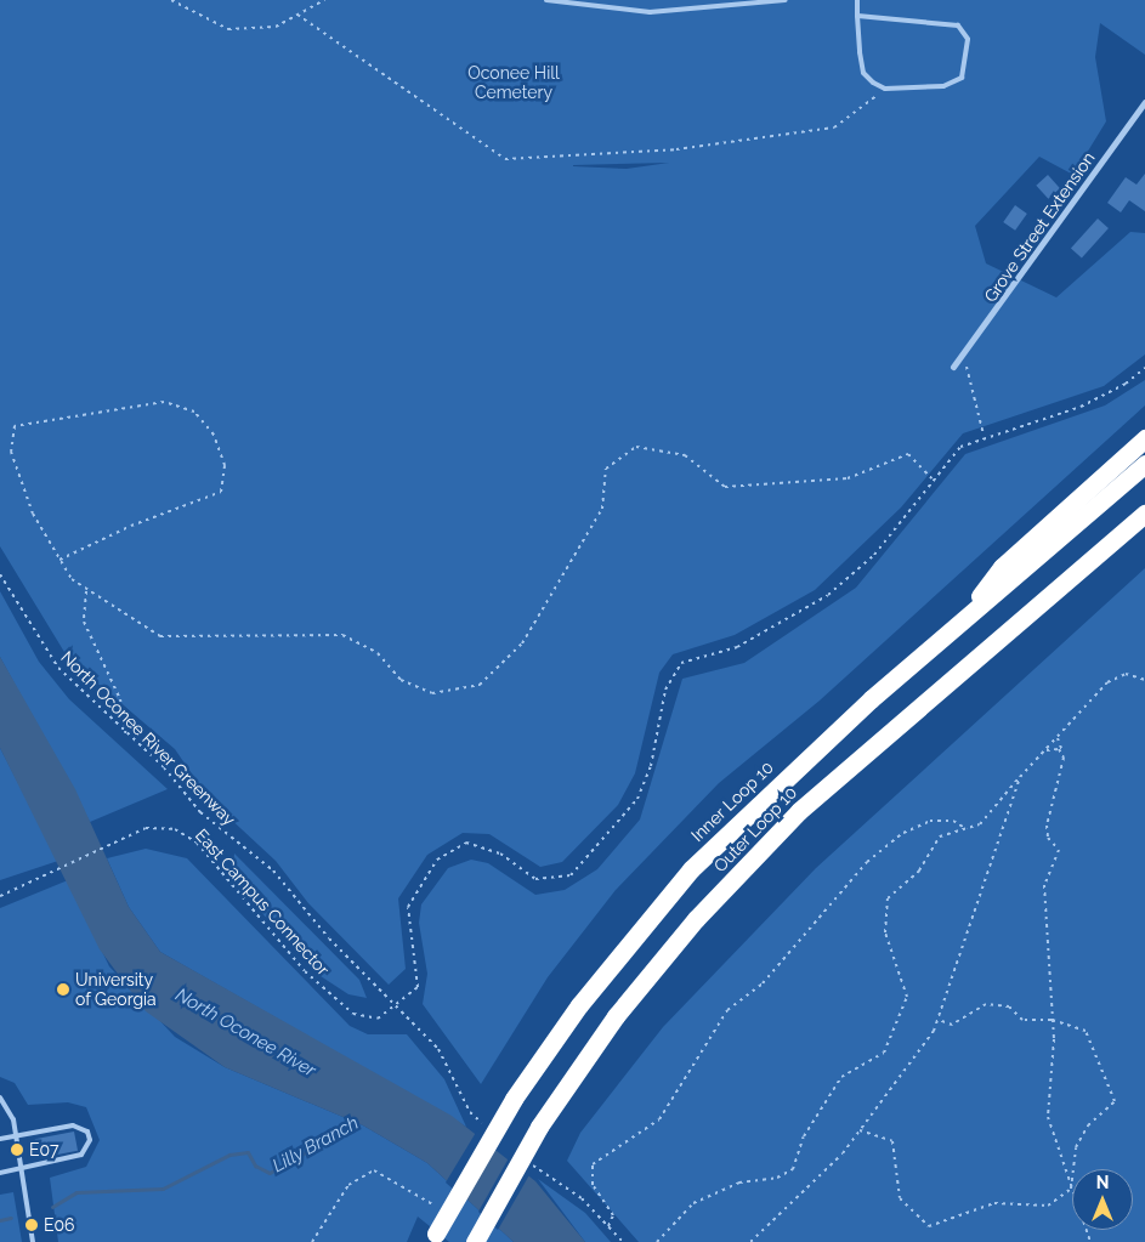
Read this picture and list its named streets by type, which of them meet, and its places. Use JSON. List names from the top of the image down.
{
  "streets": {
    "highway": ["Inner Loop 10", "Outer Loop 10"],
    "street": ["Grove Street Extension"],
    "path": ["North Oconee River Greenway", "East Campus Connector"]
  },
  "crossings": [
    ["North Oconee River Greenway", "East Campus Connector"]
  ],
  "water": ["North Oconee River", "Lilly Branch"],
  "parks": ["Oconee Hill Cemetery"],
  "places": ["University of Georgia", "E07", "E06"],
  "north": "top"
}
